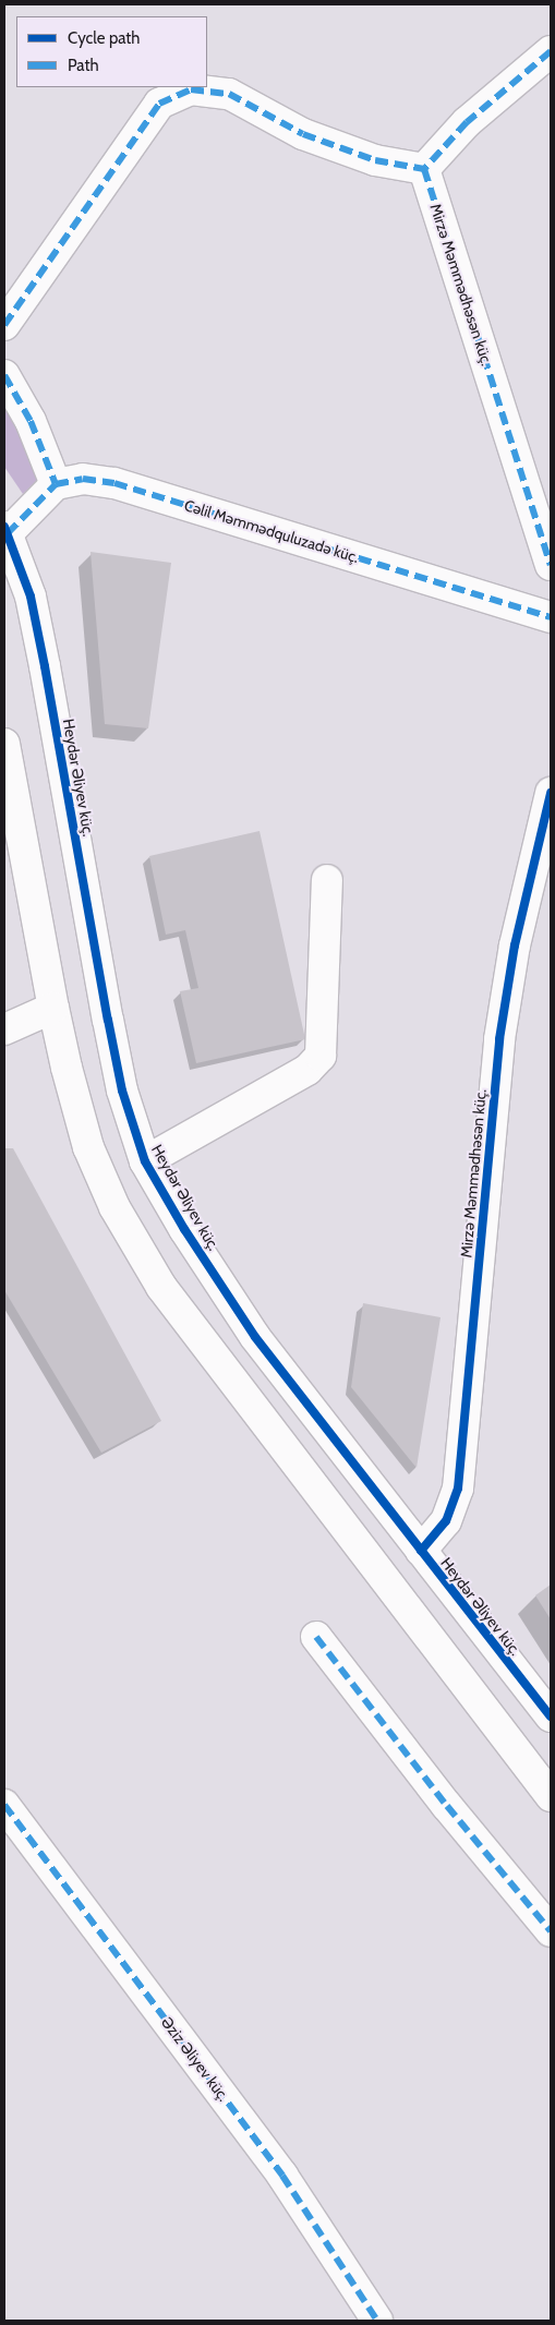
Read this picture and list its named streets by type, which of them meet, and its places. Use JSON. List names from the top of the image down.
{
  "streets": {
    "street": [
      "Mirzə Məmmədhəsən küç.",
      "Cəlil Məmmədquluzadə küç.",
      "Heydər Əliyev küç.",
      "Əziz Əliyev küç."
    ]
  },
  "crossings": [
    ["Mirzə Məmmədhəsən küç.", "Heydər Əliyev küç."]
  ],
  "legend": ["Cycle path", "Path"]
}
